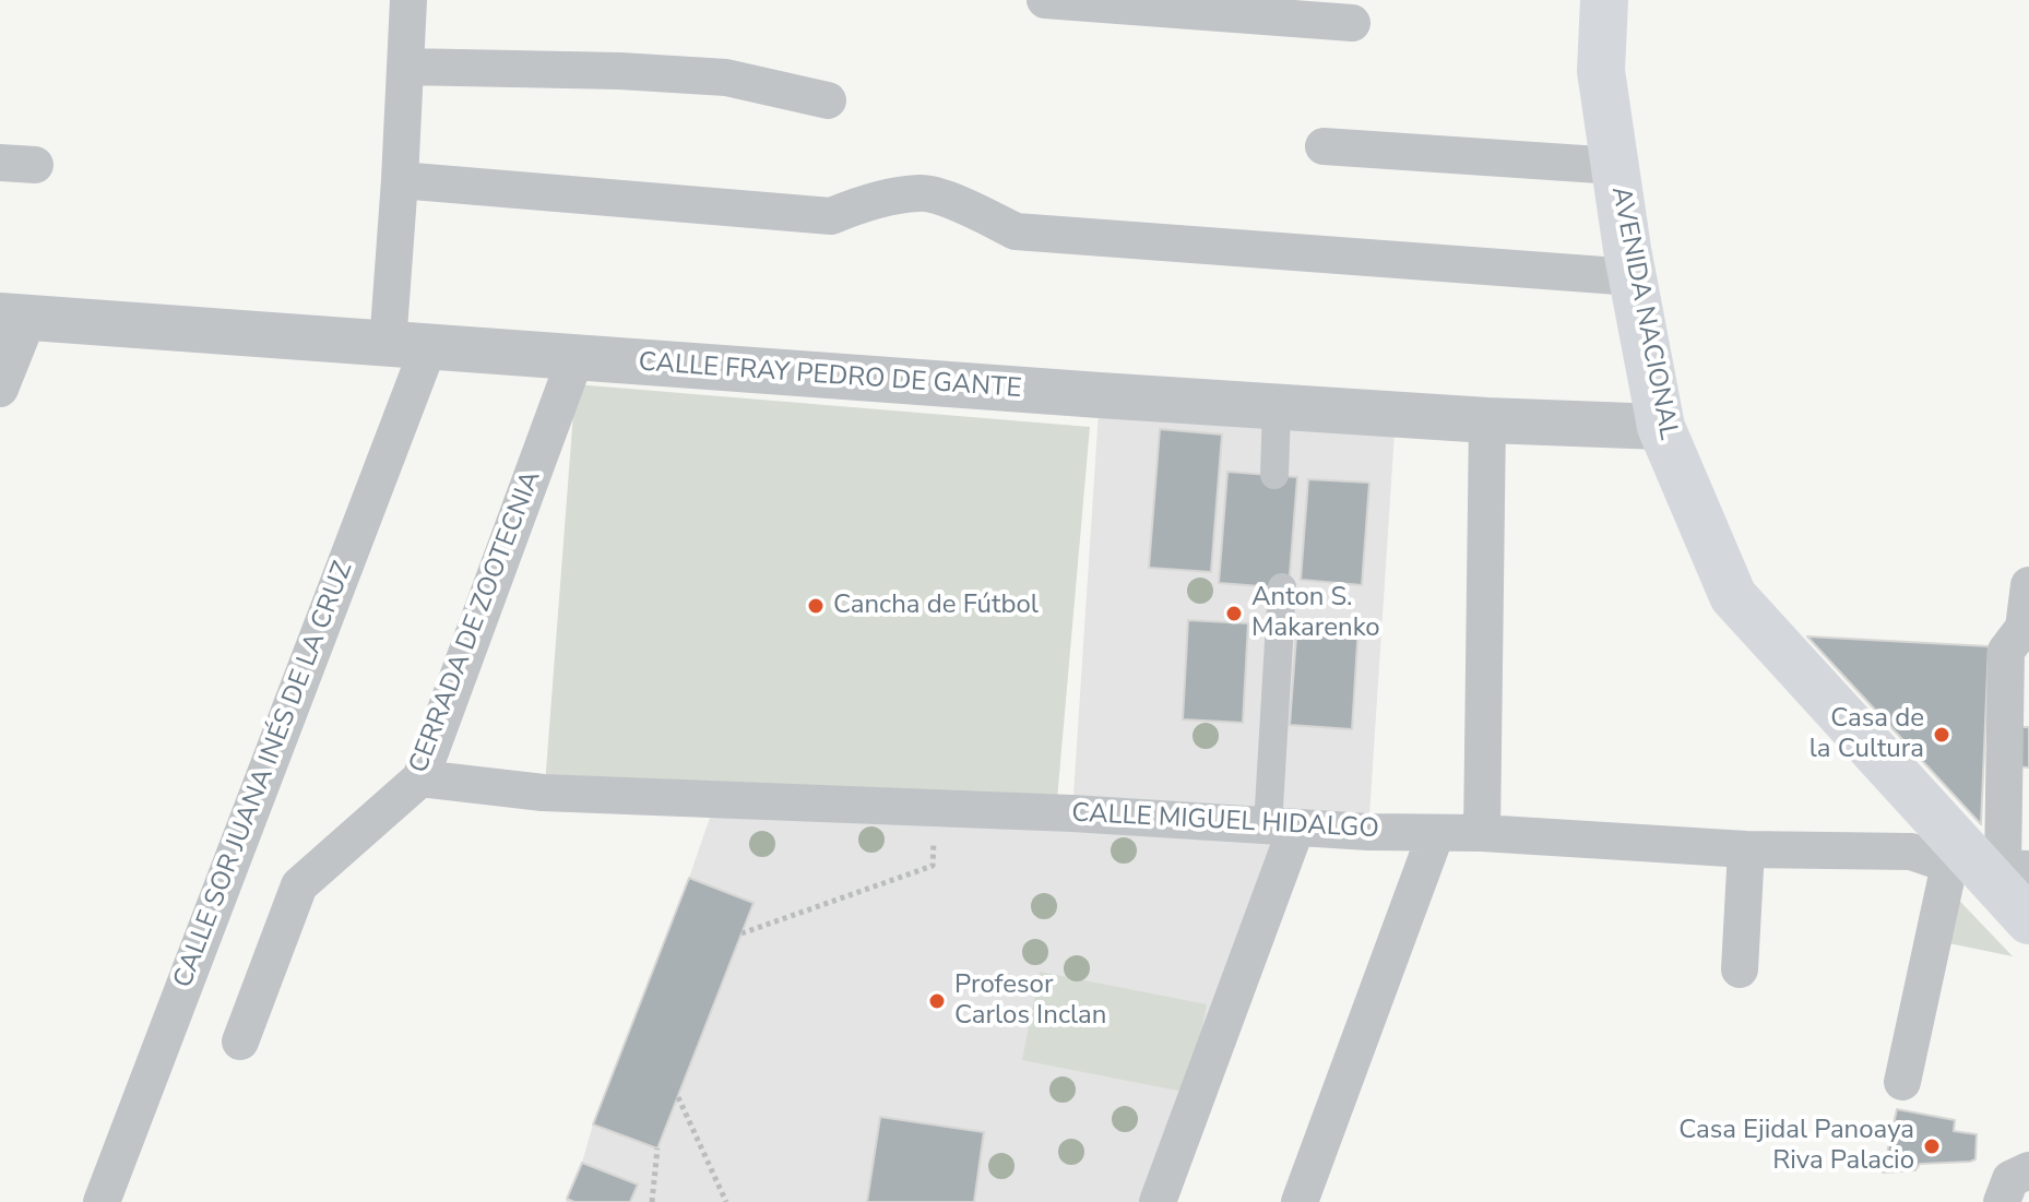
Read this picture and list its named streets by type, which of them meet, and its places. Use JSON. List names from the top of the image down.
{
  "streets": {
    "main road": ["AVENIDA NACIONAL"],
    "street": [
      "CALLE FRAY PEDRO DE GANTE",
      "CERRADA DE ZOOTECNIA",
      "CALLE SOR JUANA INÉS DE LA CRUZ",
      "CALLE MIGUEL HIDALGO"
    ]
  },
  "crossings": [
    ["AVENIDA NACIONAL", "CALLE FRAY PEDRO DE GANTE"],
    ["AVENIDA NACIONAL", "CALLE MIGUEL HIDALGO"],
    ["CALLE FRAY PEDRO DE GANTE", "CERRADA DE ZOOTECNIA"],
    ["CALLE FRAY PEDRO DE GANTE", "CALLE SOR JUANA INÉS DE LA CRUZ"],
    ["CERRADA DE ZOOTECNIA", "CALLE MIGUEL HIDALGO"]
  ],
  "places": [
    "Cancha de Fútbol",
    "Anton S. Makarenko",
    "Casa de la Cultura",
    "Profesor Carlos Inclan",
    "Casa Ejidal Panoaya Riva Palacio"
  ]
}
